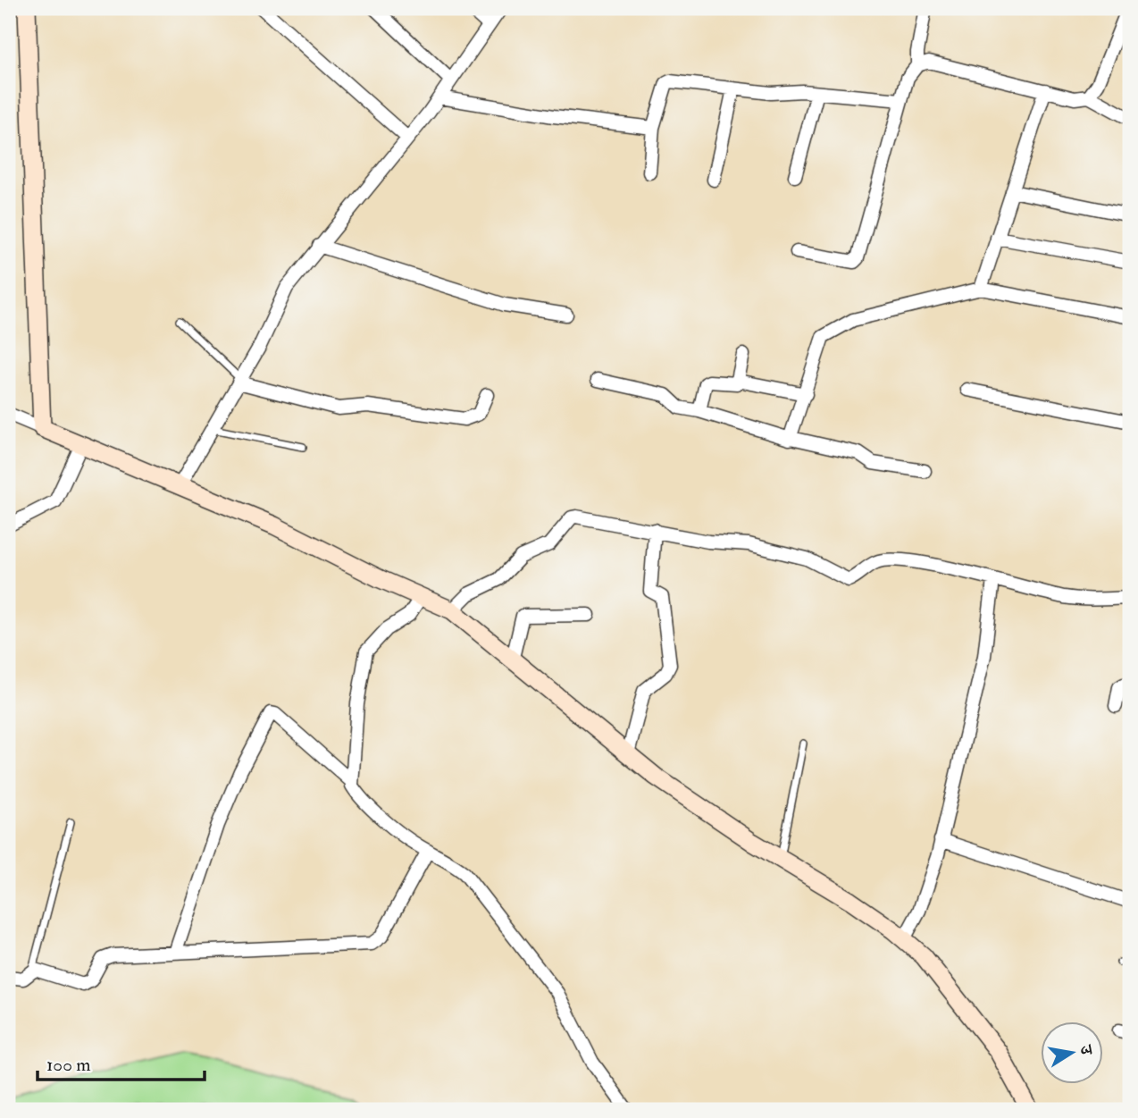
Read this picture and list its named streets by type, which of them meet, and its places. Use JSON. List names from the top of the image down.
{
  "scale_bar": "100 m",
  "north": "right"
}
